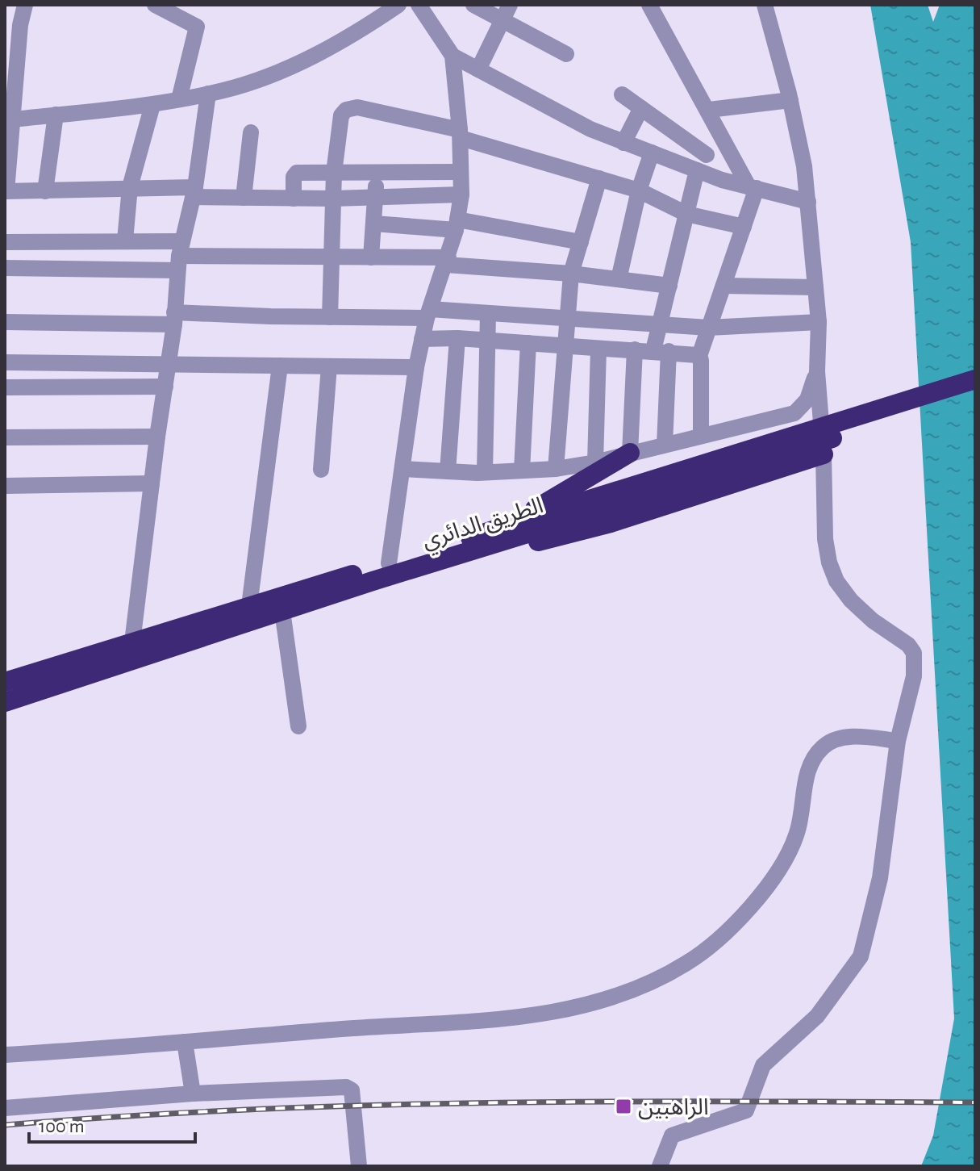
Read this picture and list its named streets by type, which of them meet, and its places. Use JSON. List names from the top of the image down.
{
  "streets": {
    "highway": ["الطريق الدائري"]
  },
  "places": {
    "transit": ["الراهبين"]
  },
  "scale_bar": "100 m"
}
